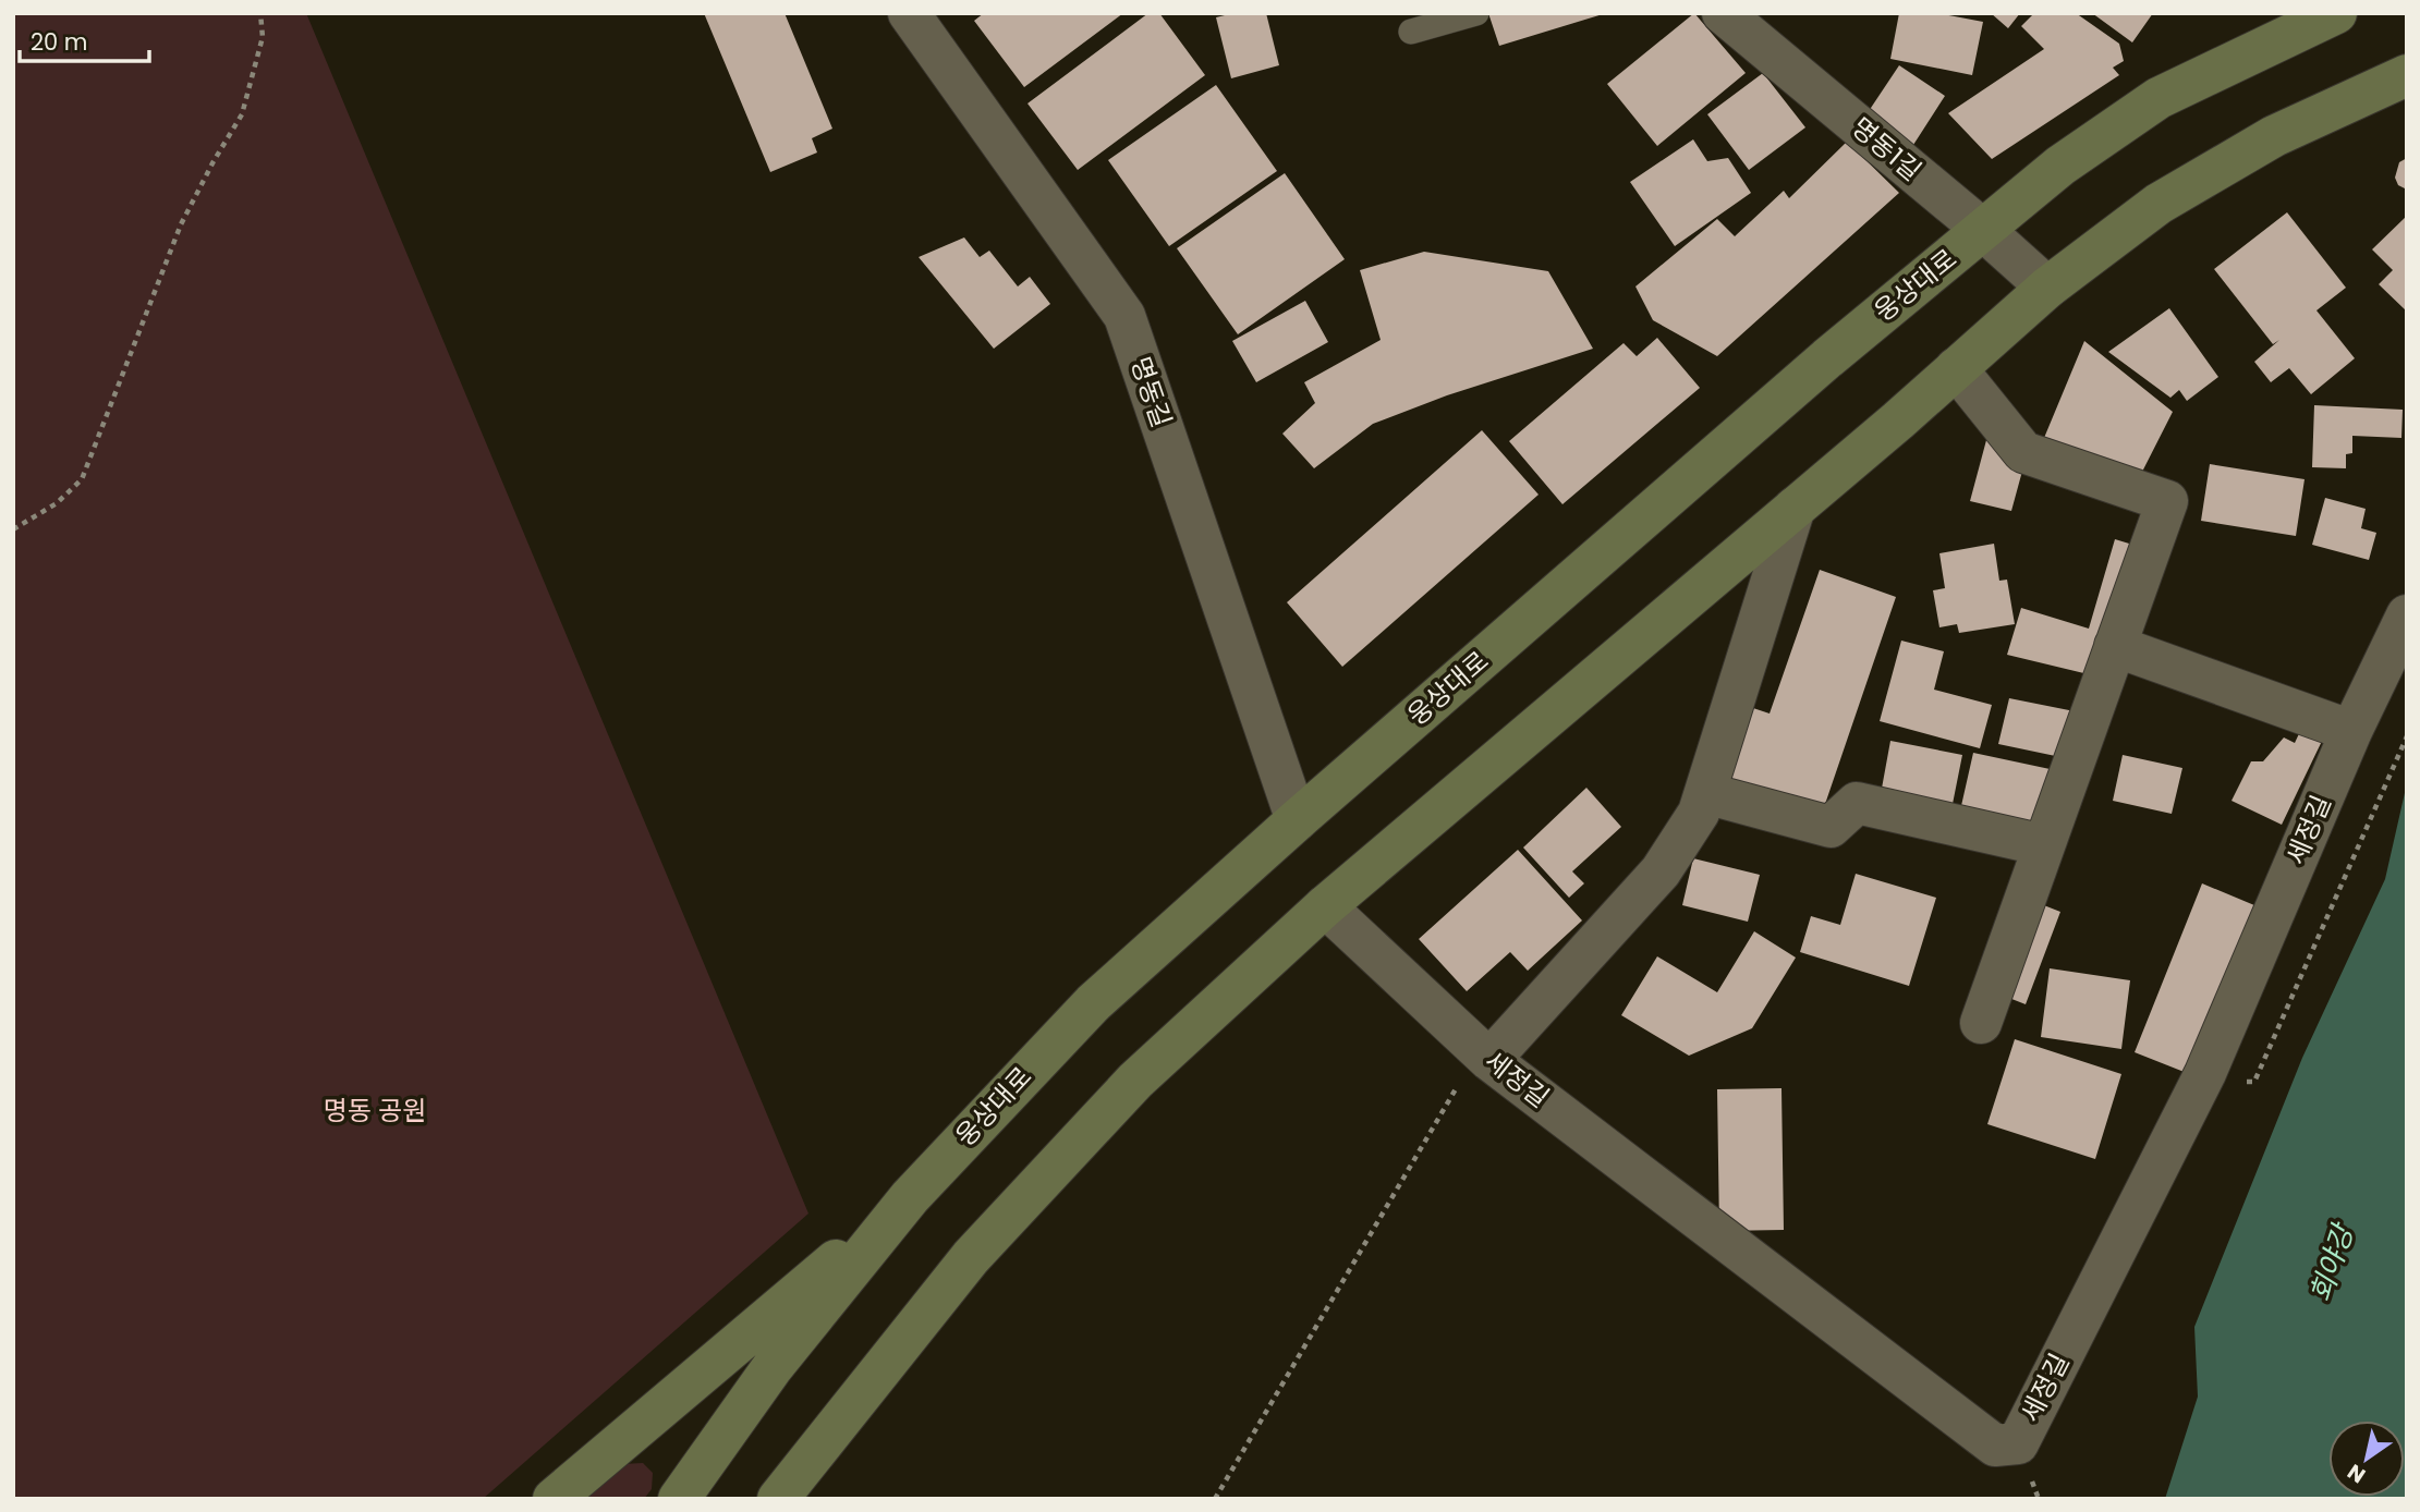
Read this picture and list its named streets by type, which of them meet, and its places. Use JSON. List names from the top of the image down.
{
  "streets": {
    "main road": ["웅상대로"],
    "street": ["명동1길", "명동길", "세정길"]
  },
  "crossings": [
    ["명동1길", "웅상대로"],
    ["웅상대로", "명동길"]
  ],
  "water": ["회야강"],
  "parks": ["명동 공원"],
  "scale_bar": "20 m",
  "north": "bottom left"
}
